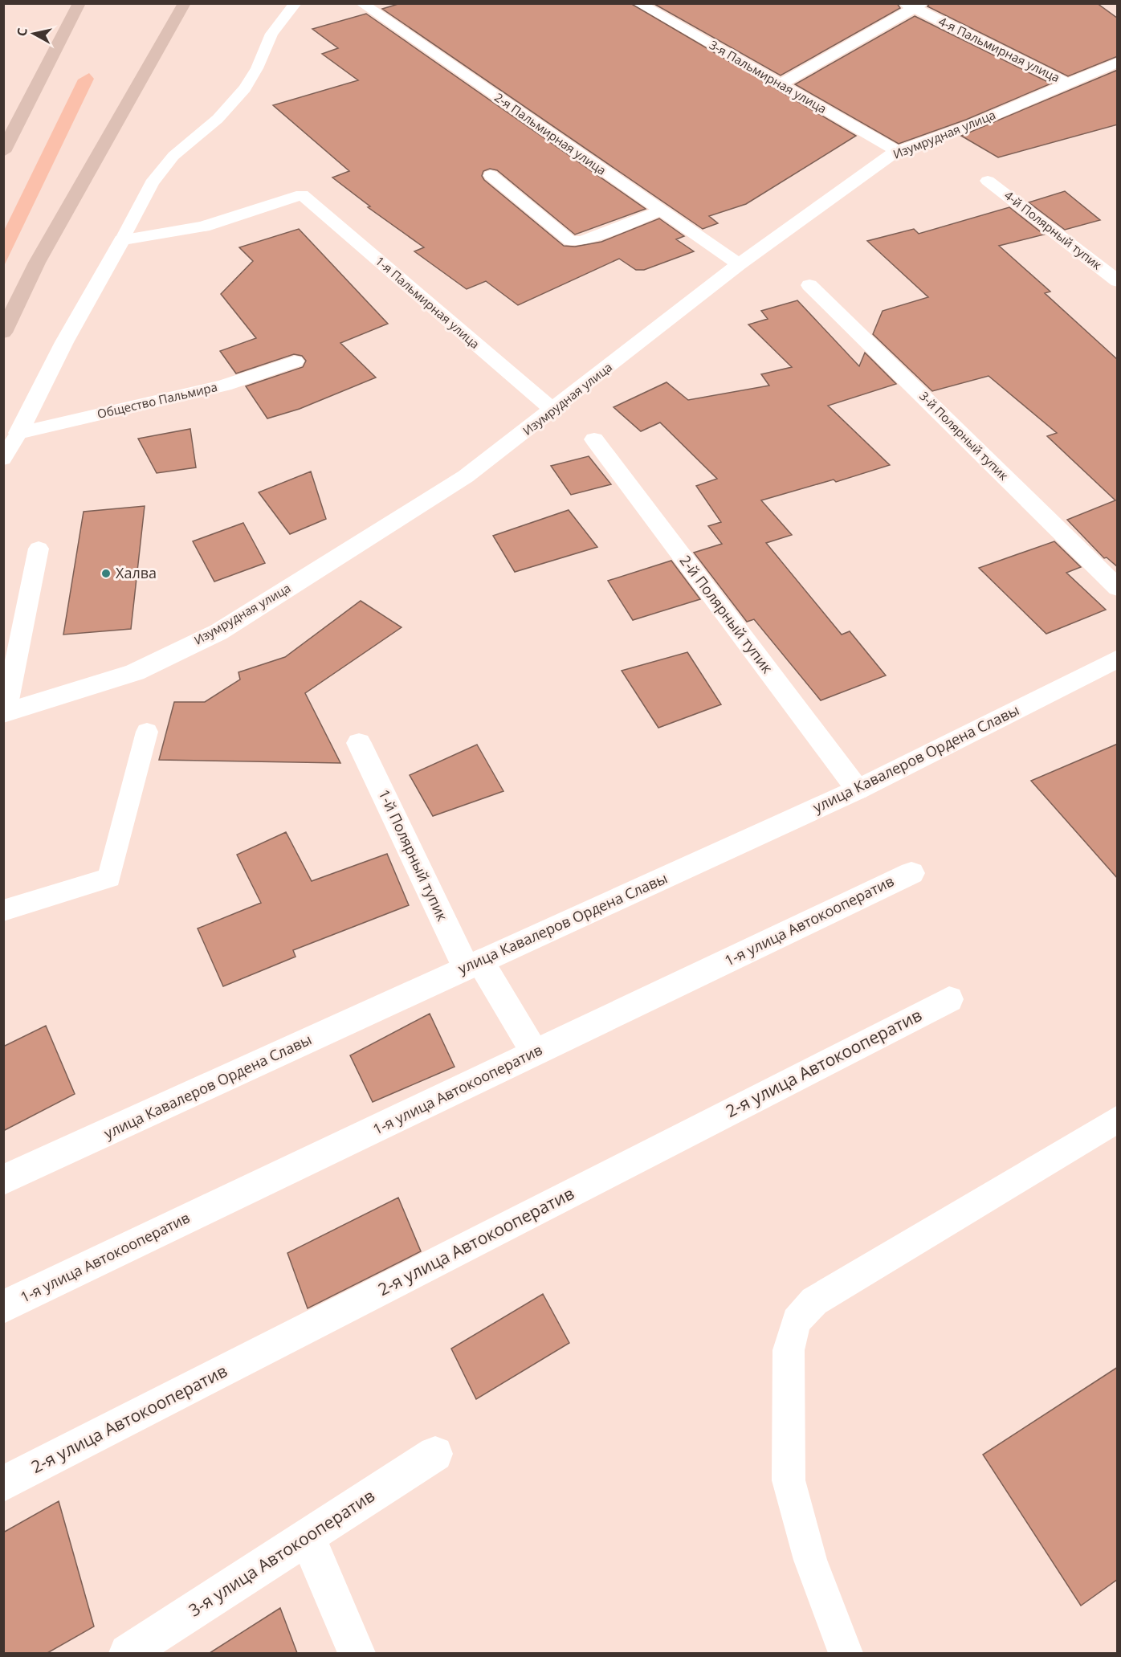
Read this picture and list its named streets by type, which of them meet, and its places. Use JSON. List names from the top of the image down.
{
  "streets": {
    "street": [
      "4-я Пальмирная улица",
      "3-я Пальмирная улица",
      "2-я Пальмирная улица",
      "Изумрудная улица",
      "4-й Полярный тупик",
      "1-я Пальмирная улица",
      "Общество Пальмира",
      "3-й Полярный тупик",
      "2-й Полярный тупик",
      "улица Кавалеров Ордена Славы",
      "1-й Полярный тупик",
      "1-я улица Автокооператив",
      "2-я улица Автокооператив",
      "3-я улица Автокооператив"
    ]
  },
  "crossings": [
    ["4-я Пальмирная улица", "Изумрудная улица"],
    ["3-я Пальмирная улица", "Изумрудная улица"],
    ["2-я Пальмирная улица", "Изумрудная улица"],
    ["Изумрудная улица", "1-я Пальмирная улица"],
    ["2-й Полярный тупик", "улица Кавалеров Ордена Славы"],
    ["улица Кавалеров Ордена Славы", "1-й Полярный тупик"],
    ["1-й Полярный тупик", "1-я улица Автокооператив"]
  ],
  "places": ["Халва"],
  "north": "left"
}
